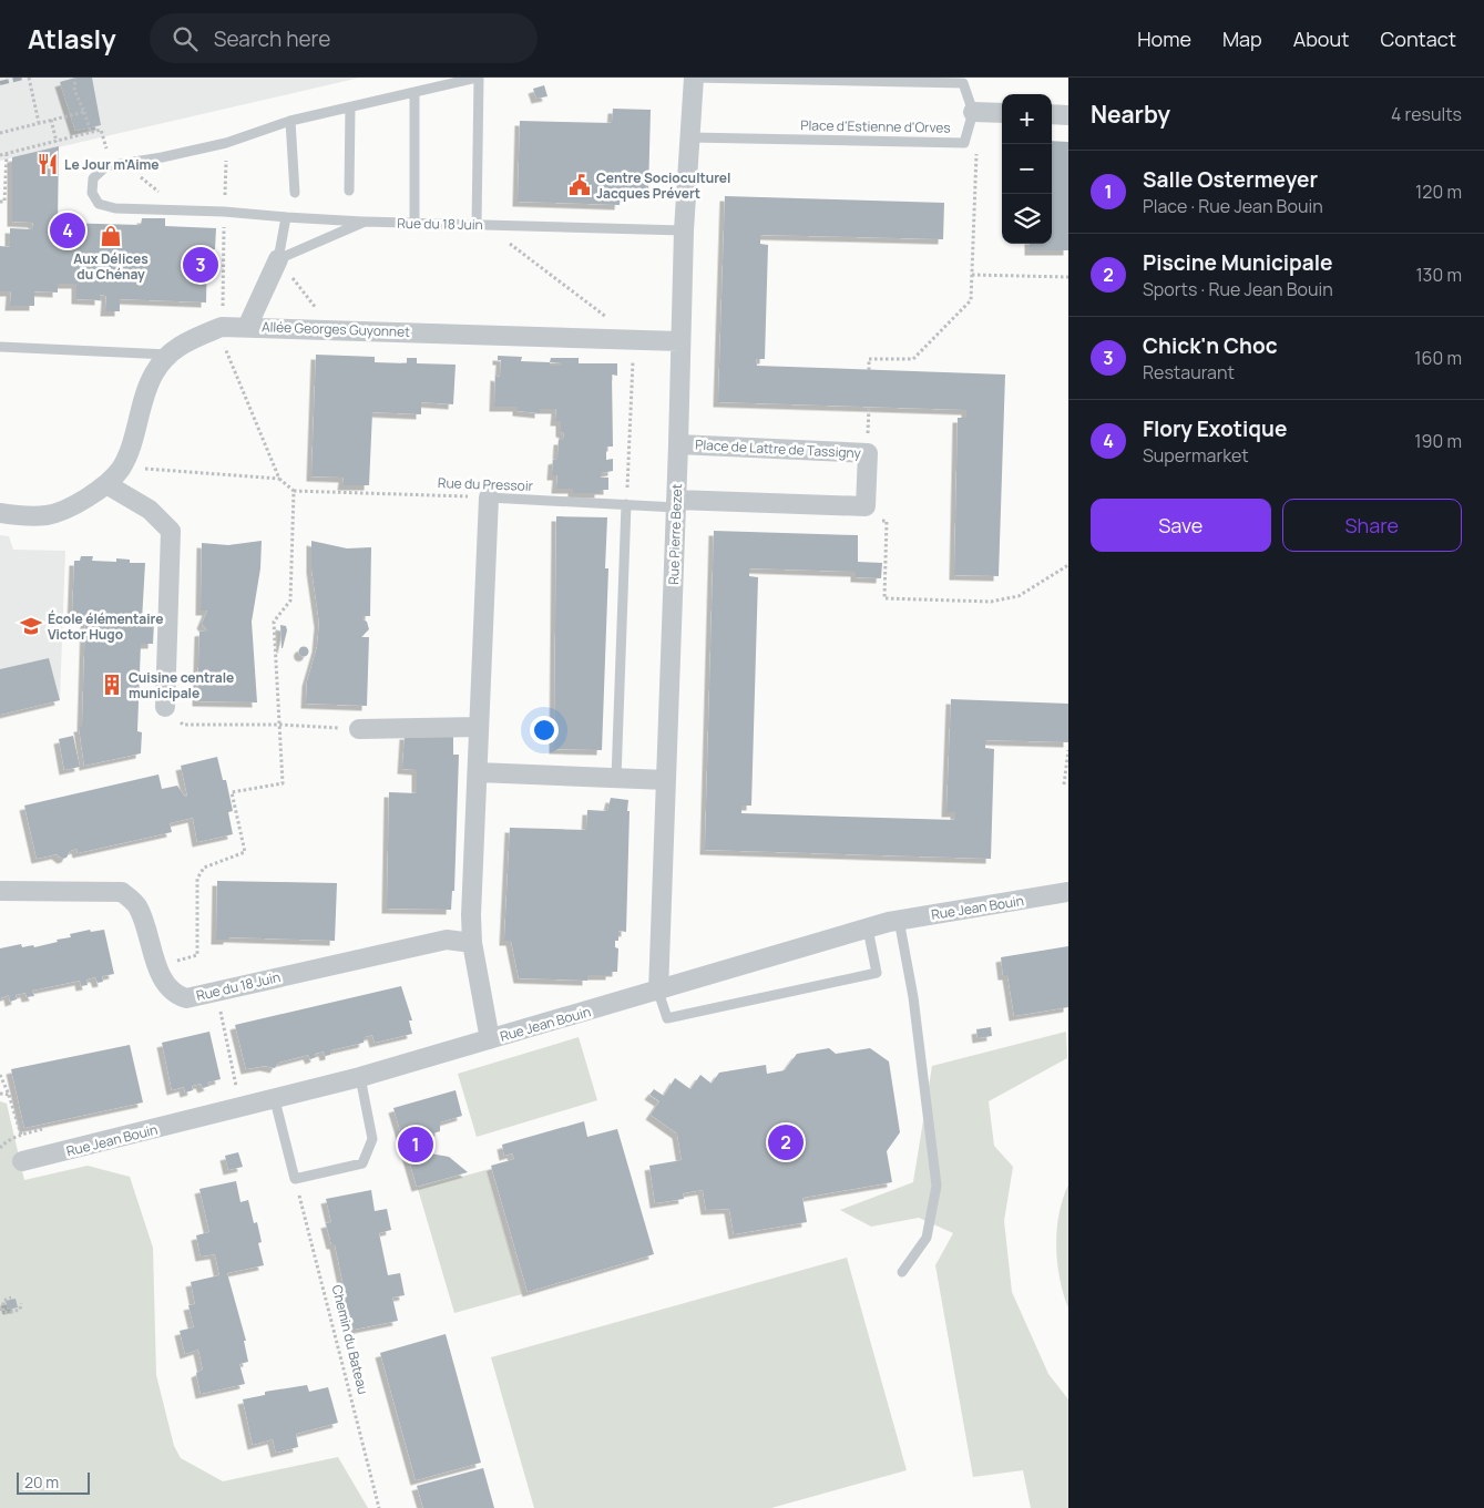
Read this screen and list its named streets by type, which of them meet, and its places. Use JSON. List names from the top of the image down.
{
  "streets": {
    "street": [
      "Rue du 18 Juin",
      "Allée Georges Guyonnet",
      "Place de Lattre de Tassigny",
      "Rue Pierre Bezet",
      "Rue Jean Bouin"
    ],
    "lane": ["Place d'Estienne d'Orves", "Rue du Pressoir"],
    "path": ["Chemin du Bateau"]
  },
  "crossings": [
    ["Place d'Estienne d'Orves", "Rue Pierre Bezet"],
    ["Rue du 18 Juin", "Rue Pierre Bezet"],
    ["Allée Georges Guyonnet", "Rue Pierre Bezet"],
    ["Place de Lattre de Tassigny", "Rue Pierre Bezet"],
    ["Rue du Pressoir", "Rue Pierre Bezet"],
    ["Rue Pierre Bezet", "Rue Jean Bouin"]
  ],
  "places": {
    "restaurant": ["Le Jour m'Aime"],
    "public building": ["Centre Socioculturel Jacques Prévert"],
    "shop": ["Aux Délices du Chénay"],
    "school or university": ["École élémentaire Victor Hugo"],
    "building": ["Cuisine centrale municipale"]
  },
  "scale_bar": "20 m",
  "page": {
    "header": "Atlasly",
    "search": "Search here",
    "nav": [
      "Home",
      "Map",
      "About",
      "Contact"
    ],
    "heading": ["Nearby", "4 results"],
    "map_buttons": ["+", "−"],
    "list": [
      {
        "mark": "1",
        "name": "Salle Ostermeyer",
        "note": "Place · Rue Jean Bouin",
        "value": "120 m"
      },
      {
        "mark": "2",
        "name": "Piscine Municipale",
        "note": "Sports · Rue Jean Bouin",
        "value": "130 m"
      },
      {
        "mark": "3",
        "name": "Chick'n Choc",
        "note": "Restaurant",
        "value": "160 m"
      },
      {
        "mark": "4",
        "name": "Flory Exotique",
        "note": "Supermarket",
        "value": "190 m"
      }
    ],
    "pins": [
      "4",
      "3",
      "2",
      "1"
    ],
    "buttons": ["Save", "Share"],
    "scale": "20 m"
  }
}
